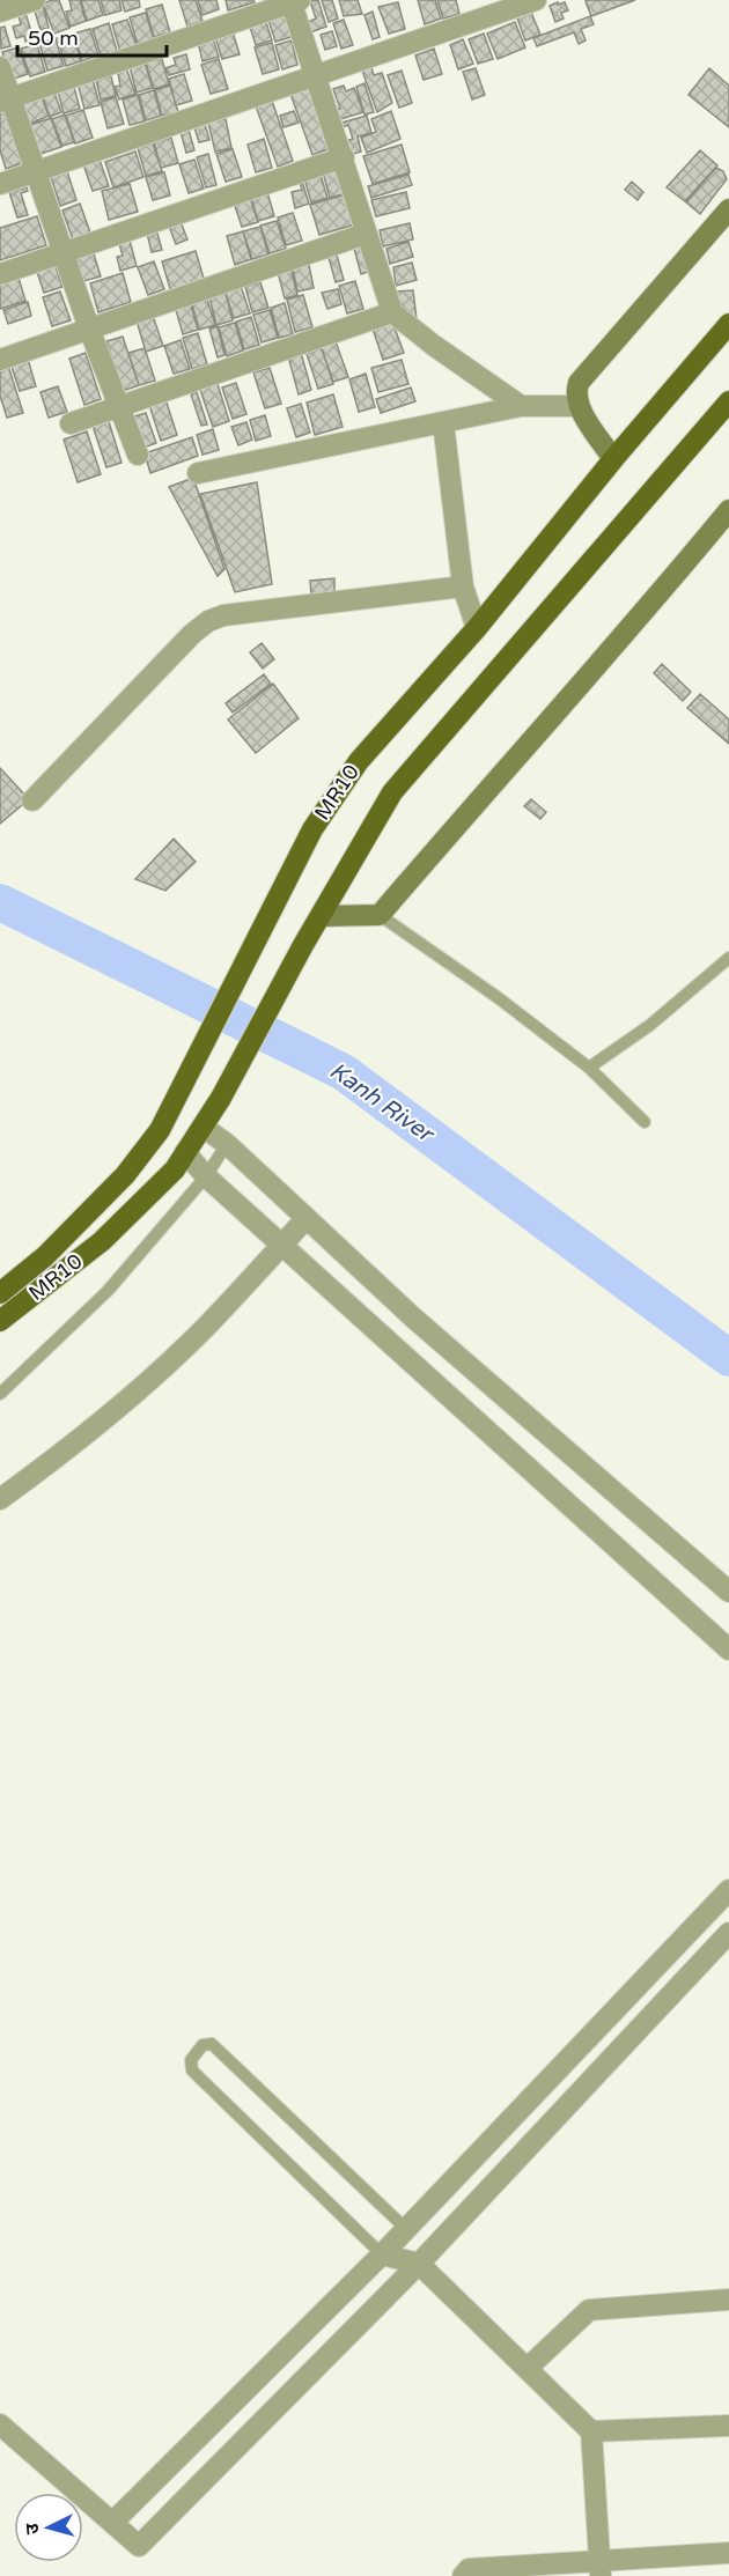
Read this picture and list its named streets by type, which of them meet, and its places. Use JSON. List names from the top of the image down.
{
  "streets": {
    "main road": ["MR10"]
  },
  "water": ["Kanh River"],
  "scale_bar": "50 m",
  "north": "left"
}
